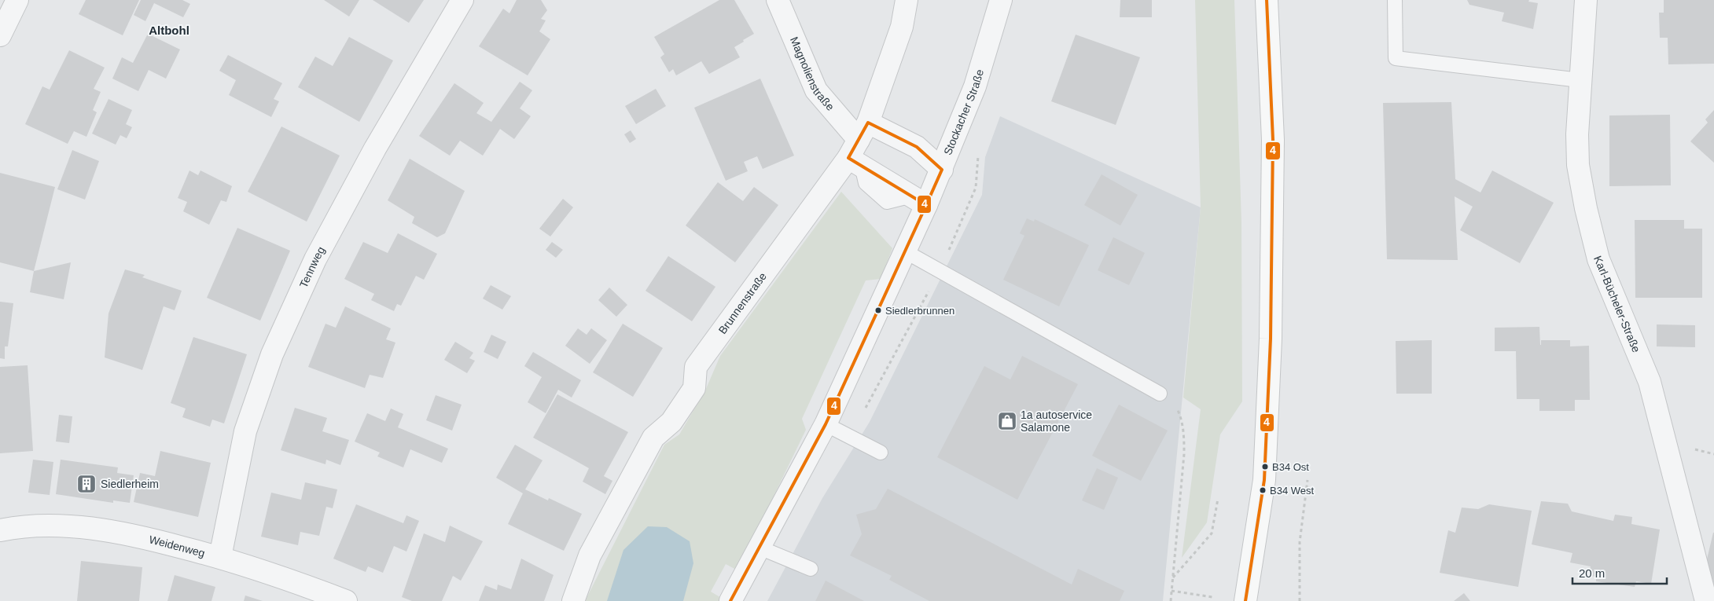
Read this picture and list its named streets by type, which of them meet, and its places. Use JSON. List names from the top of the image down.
{
  "streets": {
    "street": [
      "Magnolienstraße",
      "Stockacher Straße",
      "Tennweg",
      "Brunnenstraße",
      "Karl-Bücheler-Straße",
      "Weidenweg"
    ]
  },
  "crossings": [
    ["Magnolienstraße", "Brunnenstraße"],
    ["Tennweg", "Weidenweg"]
  ],
  "districts": ["Altbohl"],
  "places": {
    "other": ["Siedlerbrunnen", "B34 Ost", "B34 West"],
    "shop": ["1a autoservice Salamone"],
    "building": ["Siedlerheim"]
  },
  "lines": ["transit line 4"],
  "scale_bar": "20 m"
}
